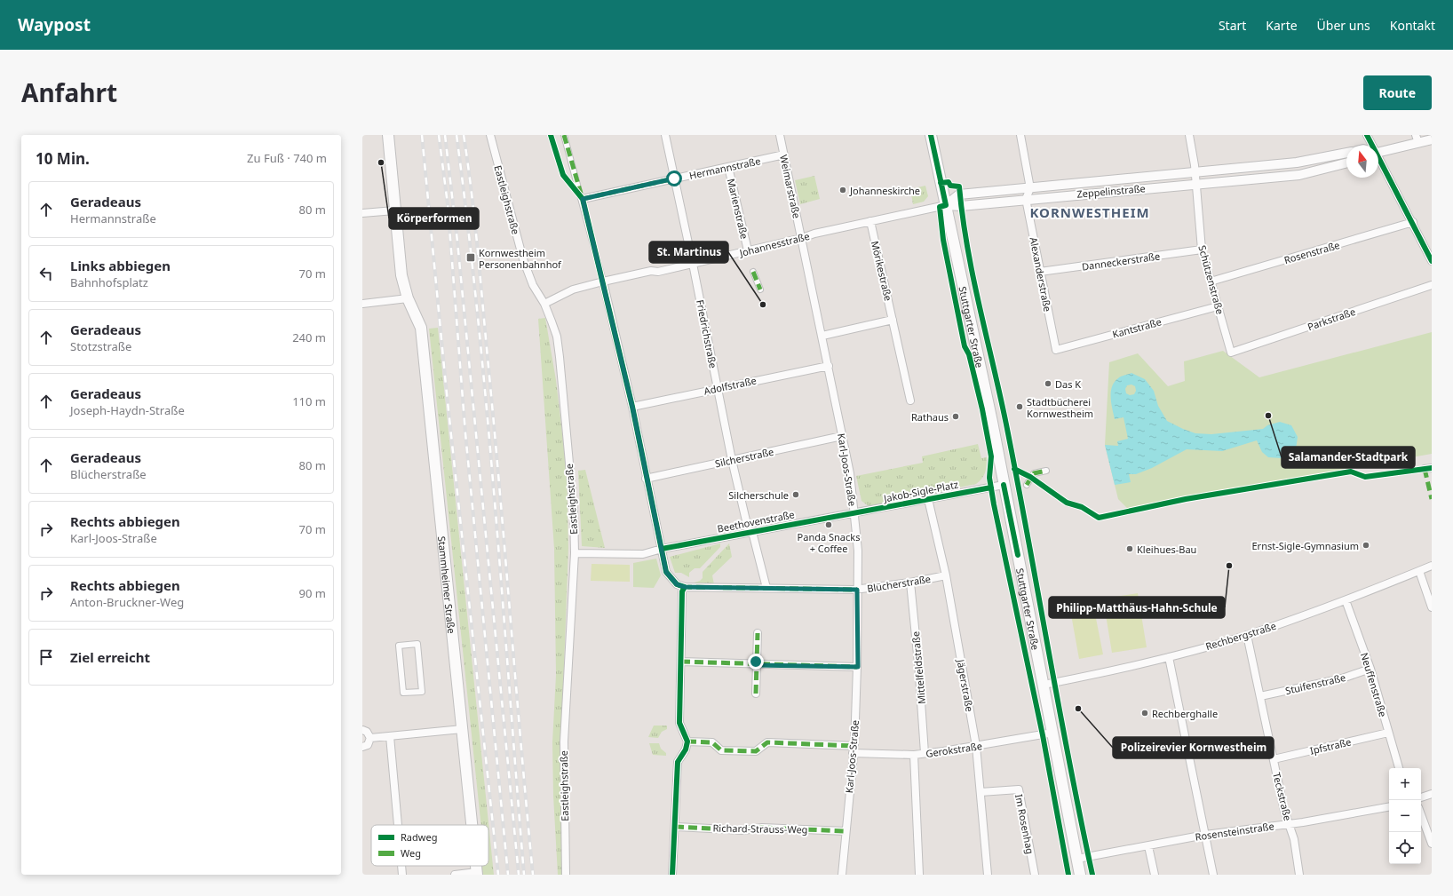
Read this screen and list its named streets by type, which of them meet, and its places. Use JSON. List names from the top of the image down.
{
  "streets": {
    "main road": ["Stuttgarter Straße", "Stammheimer Straße"],
    "street": [
      "Hermannstraße",
      "Weimarstraße",
      "Zeppelinstraße",
      "Eastleighstraße",
      "Marienstraße",
      "Johannesstraße",
      "Rosenstraße",
      "Danneckerstraße",
      "Mörikestraße",
      "Alexanderstraße",
      "Schützenstraße",
      "Parkstraße",
      "Kantstraße",
      "Friedrichstraße",
      "Adolfstraße",
      "Silcherstraße",
      "Karl-Joos-Straße",
      "Jakob-Sigle-Platz",
      "Beethovenstraße",
      "Blücherstraße",
      "Rechbergstraße",
      "Mittelfeldstraße",
      "Stuifenstraße",
      "Neuffenstraße",
      "Jägerstraße",
      "Ipfstraße",
      "Gerokstraße",
      "Teckstraße",
      "Im Rosenhag",
      "Richard-Strauss-Weg",
      "Rosensteinstraße"
    ]
  },
  "crossings": [
    ["Hermannstraße", "Weimarstraße"],
    ["Hermannstraße", "Marienstraße"],
    ["Hermannstraße", "Friedrichstraße"],
    ["Weimarstraße", "Johannesstraße"],
    ["Weimarstraße", "Karl-Joos-Straße"],
    ["Zeppelinstraße", "Johannesstraße"],
    ["Zeppelinstraße", "Alexanderstraße"],
    ["Zeppelinstraße", "Schützenstraße"],
    ["Zeppelinstraße", "Stuttgarter Straße"],
    ["Eastleighstraße", "Johannesstraße"],
    ["Eastleighstraße", "Beethovenstraße"],
    ["Marienstraße", "Johannesstraße"],
    ["Johannesstraße", "Mörikestraße"],
    ["Johannesstraße", "Stuttgarter Straße"],
    ["Johannesstraße", "Friedrichstraße"],
    ["Johannesstraße", "Karl-Joos-Straße"],
    ["Johannesstraße", "Blücherstraße"],
    ["Rosenstraße", "Schützenstraße"],
    ["Danneckerstraße", "Alexanderstraße"],
    ["Danneckerstraße", "Schützenstraße"],
    ["Alexanderstraße", "Kantstraße"],
    ["Schützenstraße", "Parkstraße"],
    ["Schützenstraße", "Kantstraße"],
    ["Stuttgarter Straße", "Jakob-Sigle-Platz"],
    ["Stuttgarter Straße", "Rechbergstraße"],
    ["Stuttgarter Straße", "Gerokstraße"],
    ["Stuttgarter Straße", "Rosensteinstraße"],
    ["Friedrichstraße", "Adolfstraße"],
    ["Friedrichstraße", "Silcherstraße"],
    ["Friedrichstraße", "Beethovenstraße"],
    ["Friedrichstraße", "Blücherstraße"],
    ["Adolfstraße", "Karl-Joos-Straße"],
    ["Adolfstraße", "Blücherstraße"],
    ["Silcherstraße", "Karl-Joos-Straße"],
    ["Silcherstraße", "Blücherstraße"],
    ["Karl-Joos-Straße", "Jakob-Sigle-Platz"],
    ["Karl-Joos-Straße", "Beethovenstraße"],
    ["Karl-Joos-Straße", "Blücherstraße"],
    ["Karl-Joos-Straße", "Gerokstraße"],
    ["Karl-Joos-Straße", "Richard-Strauss-Weg"],
    ["Jakob-Sigle-Platz", "Beethovenstraße"],
    ["Jakob-Sigle-Platz", "Jägerstraße"],
    ["Beethovenstraße", "Blücherstraße"],
    ["Blücherstraße", "Mittelfeldstraße"],
    ["Blücherstraße", "Jägerstraße"],
    ["Rechbergstraße", "Neuffenstraße"],
    ["Rechbergstraße", "Teckstraße"],
    ["Mittelfeldstraße", "Gerokstraße"],
    ["Stuifenstraße", "Neuffenstraße"],
    ["Stuifenstraße", "Teckstraße"],
    ["Neuffenstraße", "Ipfstraße"],
    ["Jägerstraße", "Gerokstraße"],
    ["Jägerstraße", "Im Rosenhag"],
    ["Ipfstraße", "Teckstraße"],
    ["Teckstraße", "Rosensteinstraße"]
  ],
  "districts": ["KORNWESTHEIM"],
  "places": {
    "other": [
      "Körperformen",
      "Johanneskirche",
      "St. Martinus",
      "Das K",
      "Stadtbücherei Kornwestheim",
      "Salamander-Stadtpark",
      "Rathaus",
      "Silcherschule",
      "Panda Snacks + Coffee",
      "Ernst-Sigle-Gymnasium",
      "Kleihues-Bau",
      "Philipp-Matthäus-Hahn-Schule",
      "Polizeirevier Kornwestheim",
      "Rechberghalle"
    ],
    "transit": ["Kornwestheim Personenbahnhof"]
  },
  "legend": ["Radweg", "Weg"],
  "north": "top",
  "page": {
    "header": "Waypost",
    "nav": [
      "Start",
      "Karte",
      "Über uns",
      "Kontakt"
    ],
    "title": "Anfahrt",
    "buttons": "Route",
    "heading": ["10 Min.", "Zu Fuß · 740 m"],
    "list": [
      ["Geradeaus", "Hermannstraße", "80 m"],
      ["Links abbiegen", "Bahnhofsplatz", "70 m"],
      ["Geradeaus", "Stotzstraße", "240 m"],
      ["Geradeaus", "Joseph-Haydn-Straße", "110 m"],
      ["Geradeaus", "Blücherstraße", "80 m"],
      ["Rechts abbiegen", "Karl-Joos-Straße", "70 m"],
      ["Rechts abbiegen", "Anton-Bruckner-Weg", "90 m"],
      "Ziel erreicht"
    ],
    "map_buttons": ["+", "−"]
  }
}
